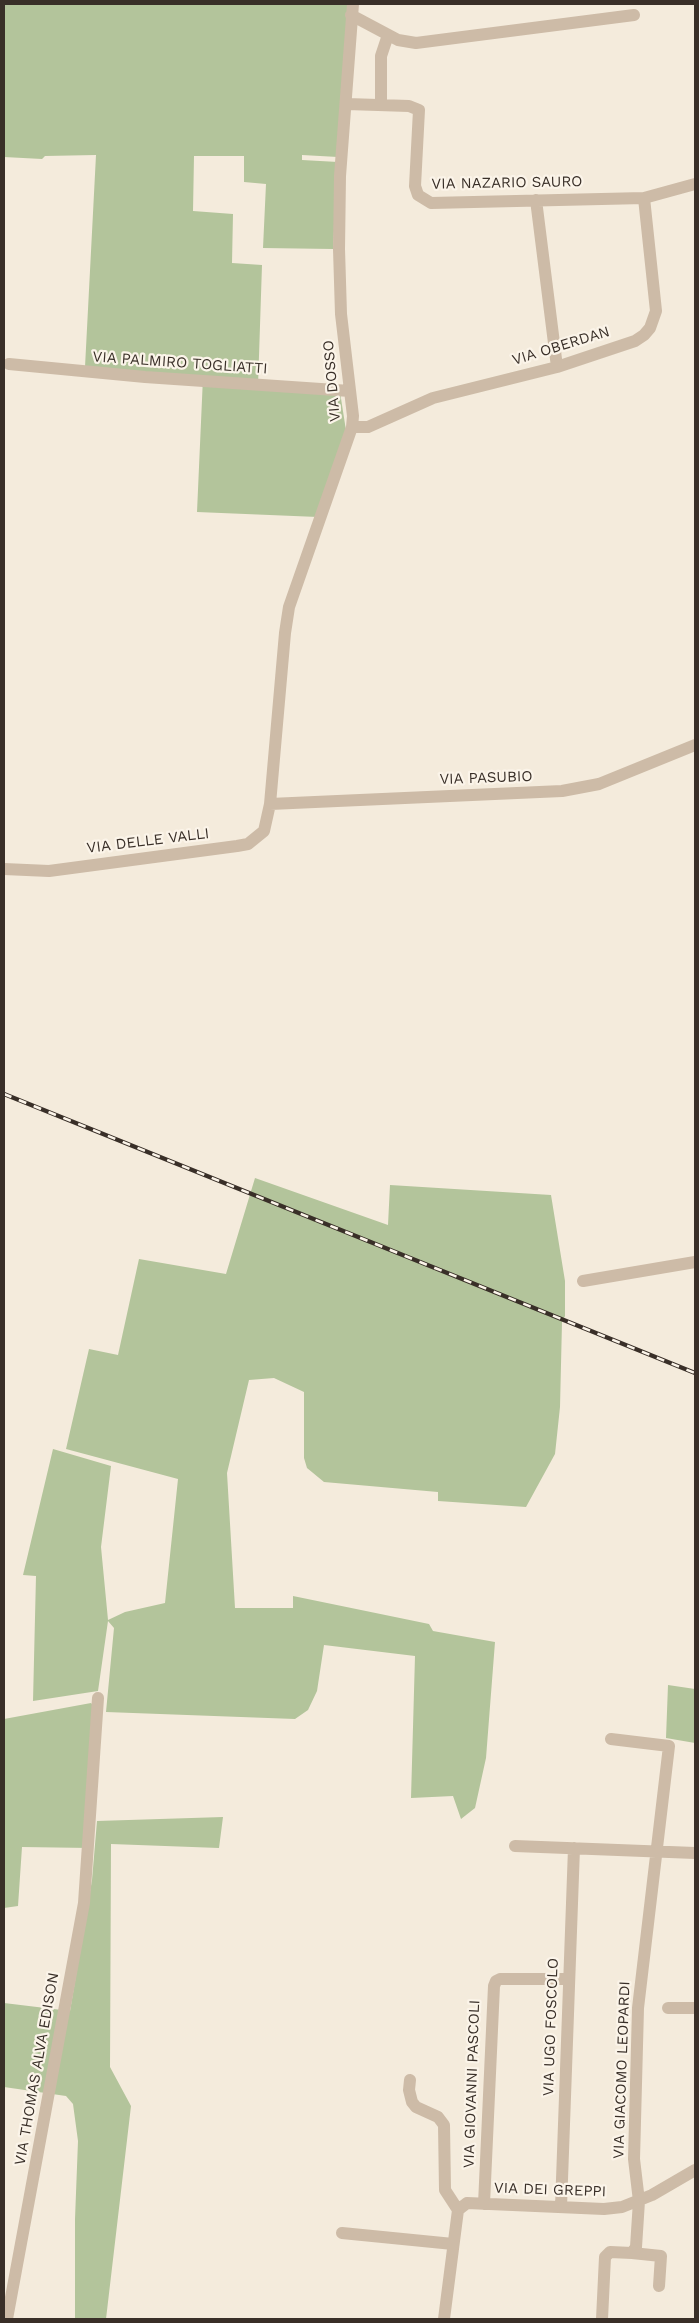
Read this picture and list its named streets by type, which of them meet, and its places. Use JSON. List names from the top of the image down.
{
  "streets": {
    "street": [
      "VIA NAZARIO SAURO",
      "VIA OBERDAN",
      "VIA PALMIRO TOGLIATTI",
      "VIA DOSSO",
      "VIA PASUBIO",
      "VIA DELLE VALLI",
      "VIA UGO FOSCOLO",
      "VIA THOMAS ALVA EDISON",
      "VIA GIACOMO LEOPARDI",
      "VIA GIOVANNI PASCOLI",
      "VIA DEI GREPPI"
    ]
  },
  "crossings": [
    ["VIA NAZARIO SAURO", "VIA OBERDAN"],
    ["VIA NAZARIO SAURO", "VIA DOSSO"],
    ["VIA OBERDAN", "VIA DOSSO"],
    ["VIA PALMIRO TOGLIATTI", "VIA DOSSO"],
    ["VIA DOSSO", "VIA PASUBIO"],
    ["VIA DOSSO", "VIA DELLE VALLI"],
    ["VIA PASUBIO", "VIA DELLE VALLI"],
    ["VIA UGO FOSCOLO", "VIA GIOVANNI PASCOLI"],
    ["VIA UGO FOSCOLO", "VIA DEI GREPPI"],
    ["VIA GIACOMO LEOPARDI", "VIA DEI GREPPI"],
    ["VIA GIOVANNI PASCOLI", "VIA DEI GREPPI"]
  ]
}
